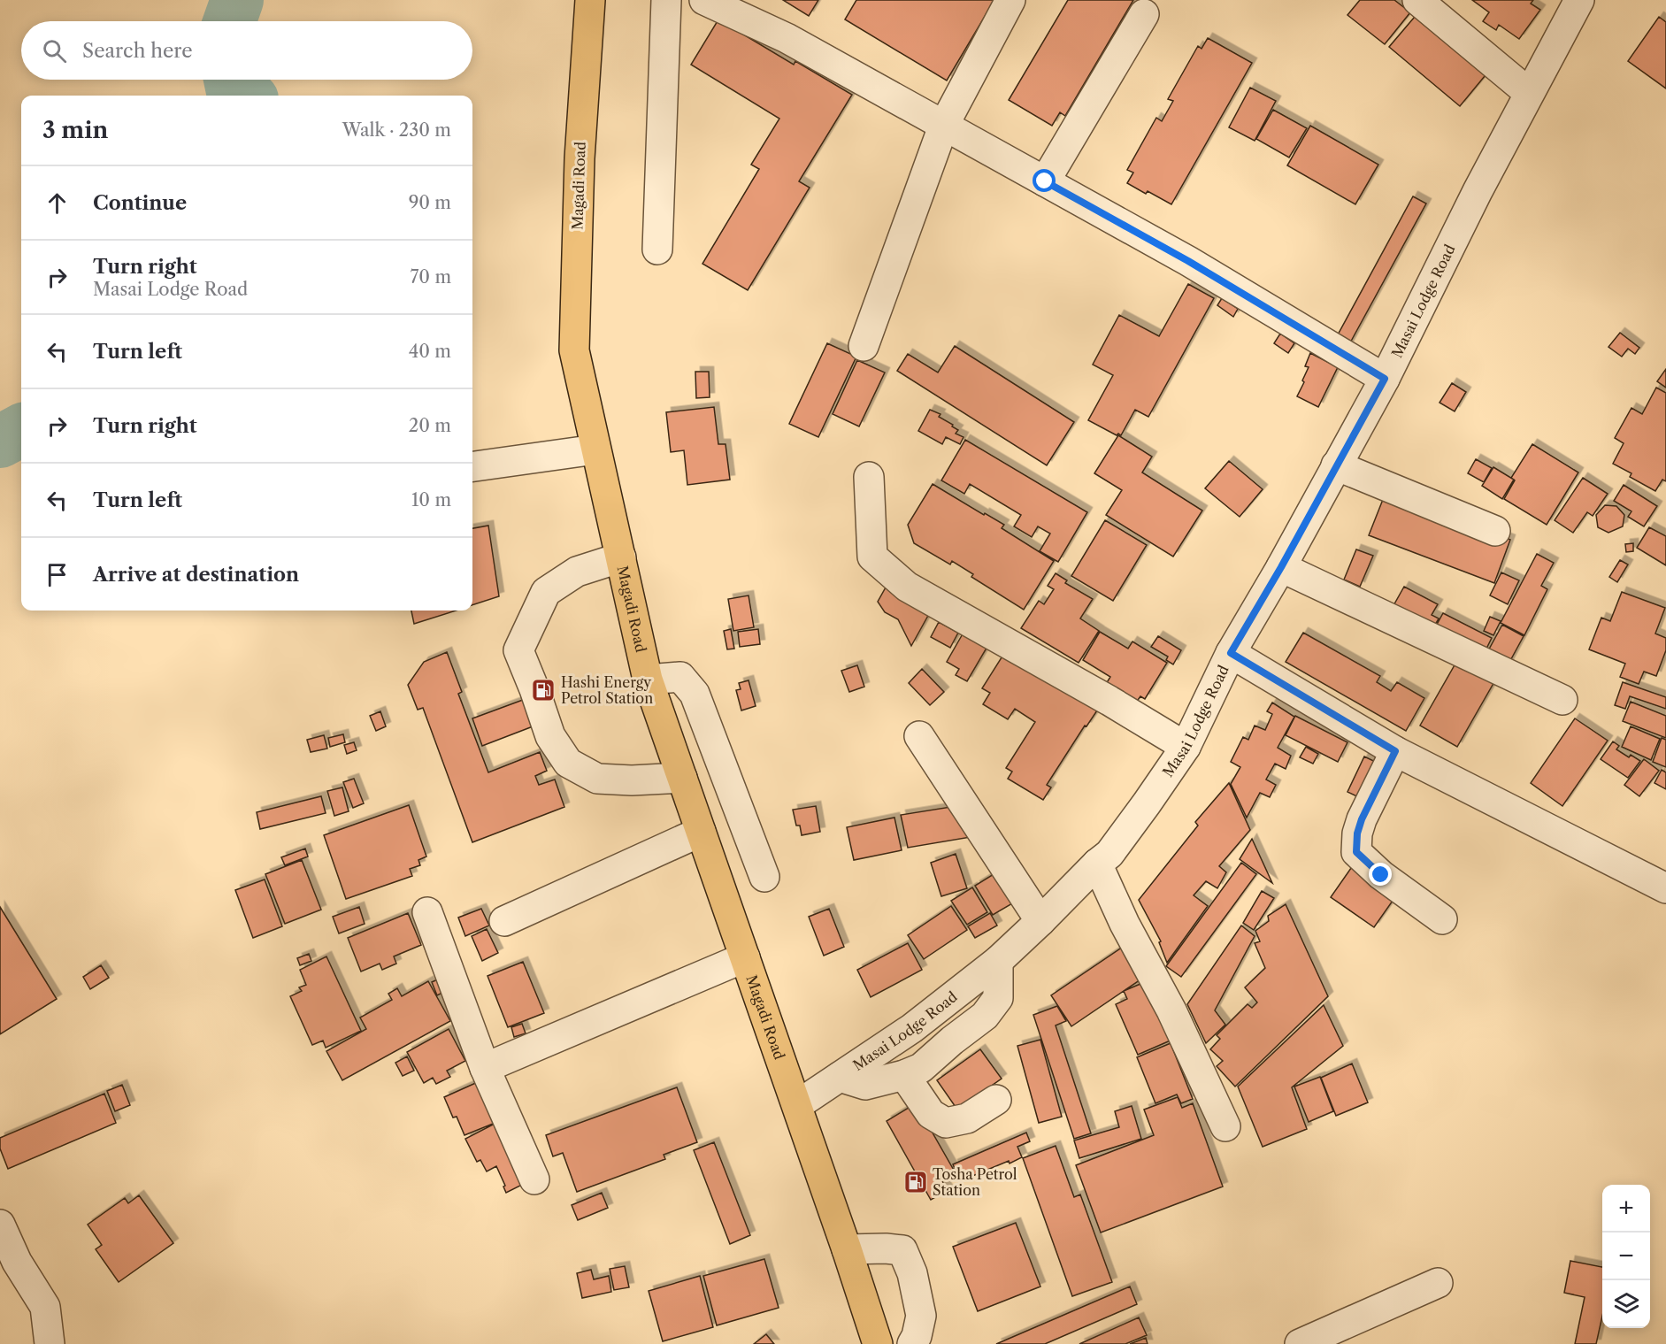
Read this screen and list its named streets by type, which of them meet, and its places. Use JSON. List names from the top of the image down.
{
  "streets": {
    "highway": ["Magadi Road"],
    "street": ["Masai Lodge Road"]
  },
  "crossings": [
    ["Magadi Road", "Masai Lodge Road"]
  ],
  "places": {
    "fuel station": ["Hashi Energy Petrol Station", "Tosha Petrol Station"]
  },
  "page": {
    "search": "Search here",
    "heading": ["3 min", "Walk · 230 m"],
    "list": [
      ["Continue", "90 m"],
      ["Turn right", "Masai Lodge Road", "70 m"],
      ["Turn left", "40 m"],
      ["Turn right", "20 m"],
      ["Turn left", "10 m"],
      "Arrive at destination"
    ],
    "map_buttons": ["+", "−"]
  }
}
